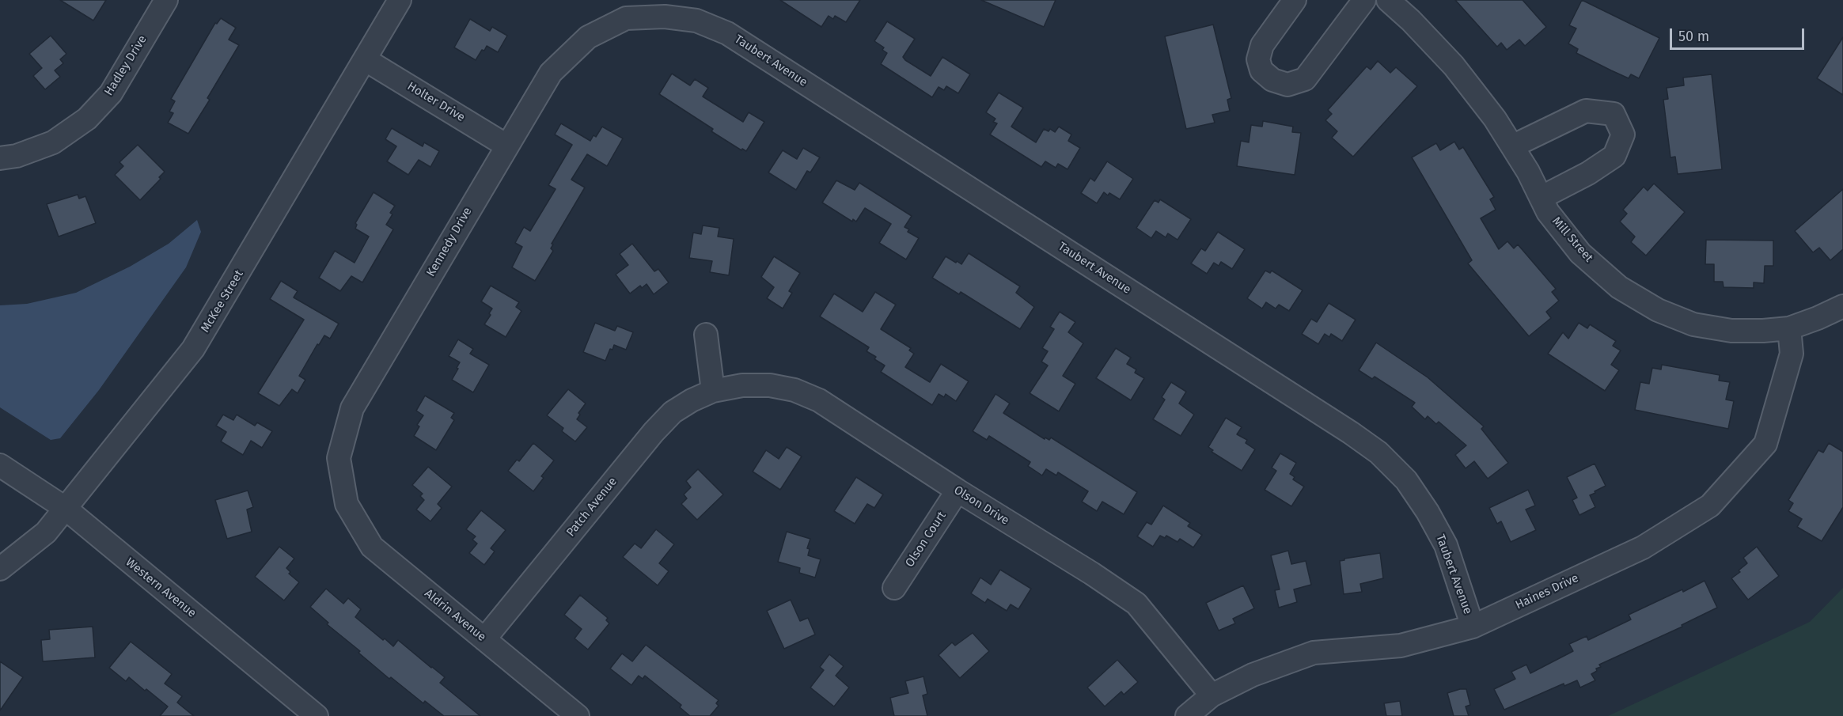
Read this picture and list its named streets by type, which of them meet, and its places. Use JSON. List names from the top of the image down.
{
  "streets": {
    "street": [
      "Taubert Avenue",
      "Hadley Drive",
      "Holter Drive",
      "Mill Street",
      "Kennedy Drive",
      "McKee Street",
      "Olson Drive",
      "Patch Avenue",
      "Olson Court",
      "Western Avenue",
      "Haines Drive",
      "Aldrin Avenue"
    ]
  },
  "crossings": [
    ["Taubert Avenue", "Kennedy Drive"],
    ["Taubert Avenue", "Haines Drive"],
    ["Holter Drive", "Kennedy Drive"],
    ["Holter Drive", "McKee Street"],
    ["Mill Street", "Haines Drive"],
    ["Kennedy Drive", "Aldrin Avenue"],
    ["McKee Street", "Western Avenue"],
    ["Olson Drive", "Patch Avenue"],
    ["Olson Drive", "Olson Court"],
    ["Olson Drive", "Haines Drive"],
    ["Patch Avenue", "Aldrin Avenue"]
  ],
  "scale_bar": "50 m"
}
